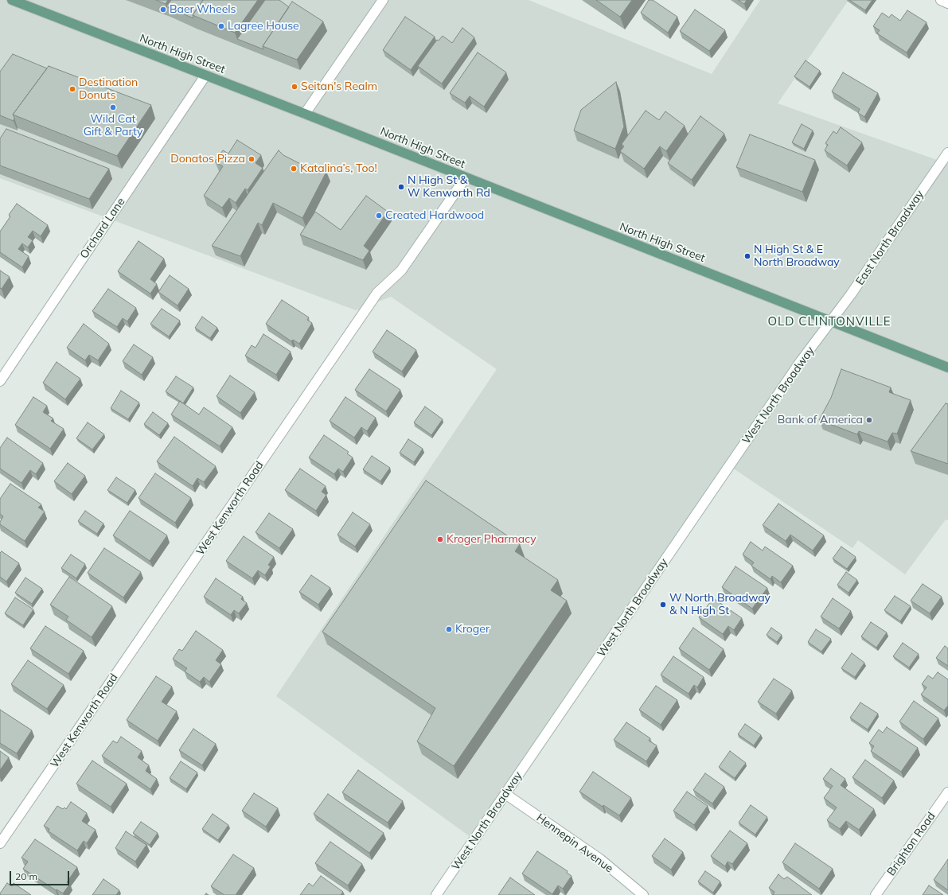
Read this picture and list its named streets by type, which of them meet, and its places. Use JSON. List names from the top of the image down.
{
  "streets": {
    "main road": ["North High Street"],
    "street": [
      "Orchard Lane",
      "East North Broadway",
      "West North Broadway",
      "West Kenworth Road",
      "Hennepin Avenue",
      "Brighton Road"
    ]
  },
  "crossings": [
    ["North High Street", "Orchard Lane"],
    ["North High Street", "East North Broadway"],
    ["North High Street", "West North Broadway"],
    ["North High Street", "West Kenworth Road"],
    ["East North Broadway", "West North Broadway"],
    ["West North Broadway", "Hennepin Avenue"]
  ],
  "districts": ["OLD CLINTONVILLE"],
  "places": [
    "Baer Wheels",
    "Lagree House",
    "Seitan's Realm",
    "Destination Donuts",
    "Wild Cat Gift & Party",
    "Donatos Pizza",
    "Katalina’s, Too!",
    "N High St & W Kenworth Rd",
    "Created Hardwood",
    "N High St & E North Broadway",
    "Bank of America",
    "Kroger Pharmacy",
    "W North Broadway & N High St",
    "Kroger"
  ],
  "scale_bar": "20 m"
}
